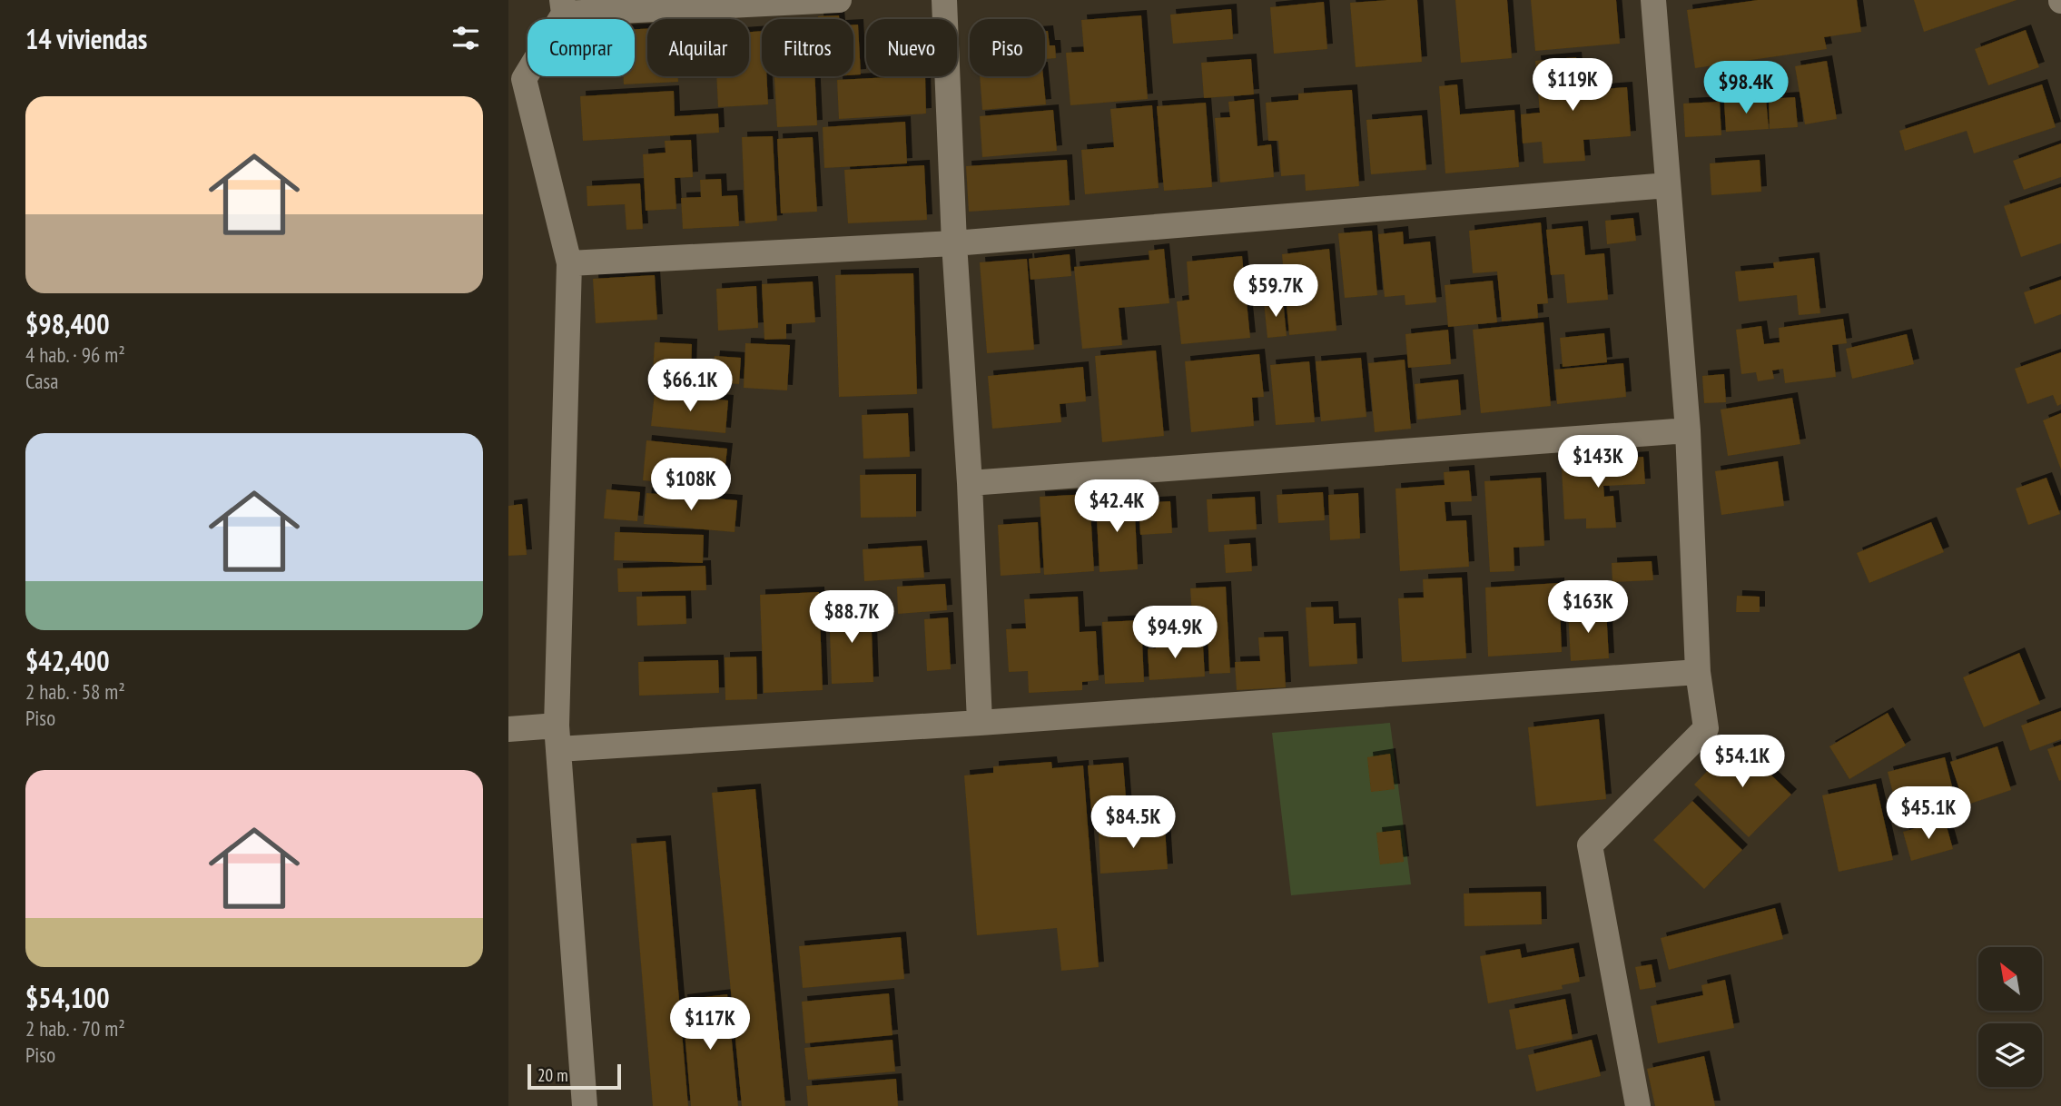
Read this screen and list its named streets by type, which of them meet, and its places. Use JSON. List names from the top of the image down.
{
  "scale_bar": "20 m",
  "north": "top left",
  "page": {
    "heading": "14 viviendas",
    "chip": [
      "Comprar",
      "Alquilar",
      "Filtros",
      "Nuevo",
      "Piso"
    ],
    "price": [
      "$119K",
      "$98.4K",
      "$59.7K",
      "$66.1K",
      "$143K",
      "$108K",
      "$42.4K",
      "$163K",
      "$88.7K",
      "$94.9K",
      "$54.1K",
      "$45.1K",
      "$84.5K",
      "$117K"
    ],
    "list": [
      {
        "name": "$98,400",
        "note": "4 hab. · 96 m² · Casa"
      },
      {
        "name": "$42,400",
        "note": "2 hab. · 58 m² · Piso"
      },
      {
        "name": "$54,100",
        "note": "2 hab. · 70 m² · Piso"
      }
    ],
    "scale": "20 m"
  }
}
